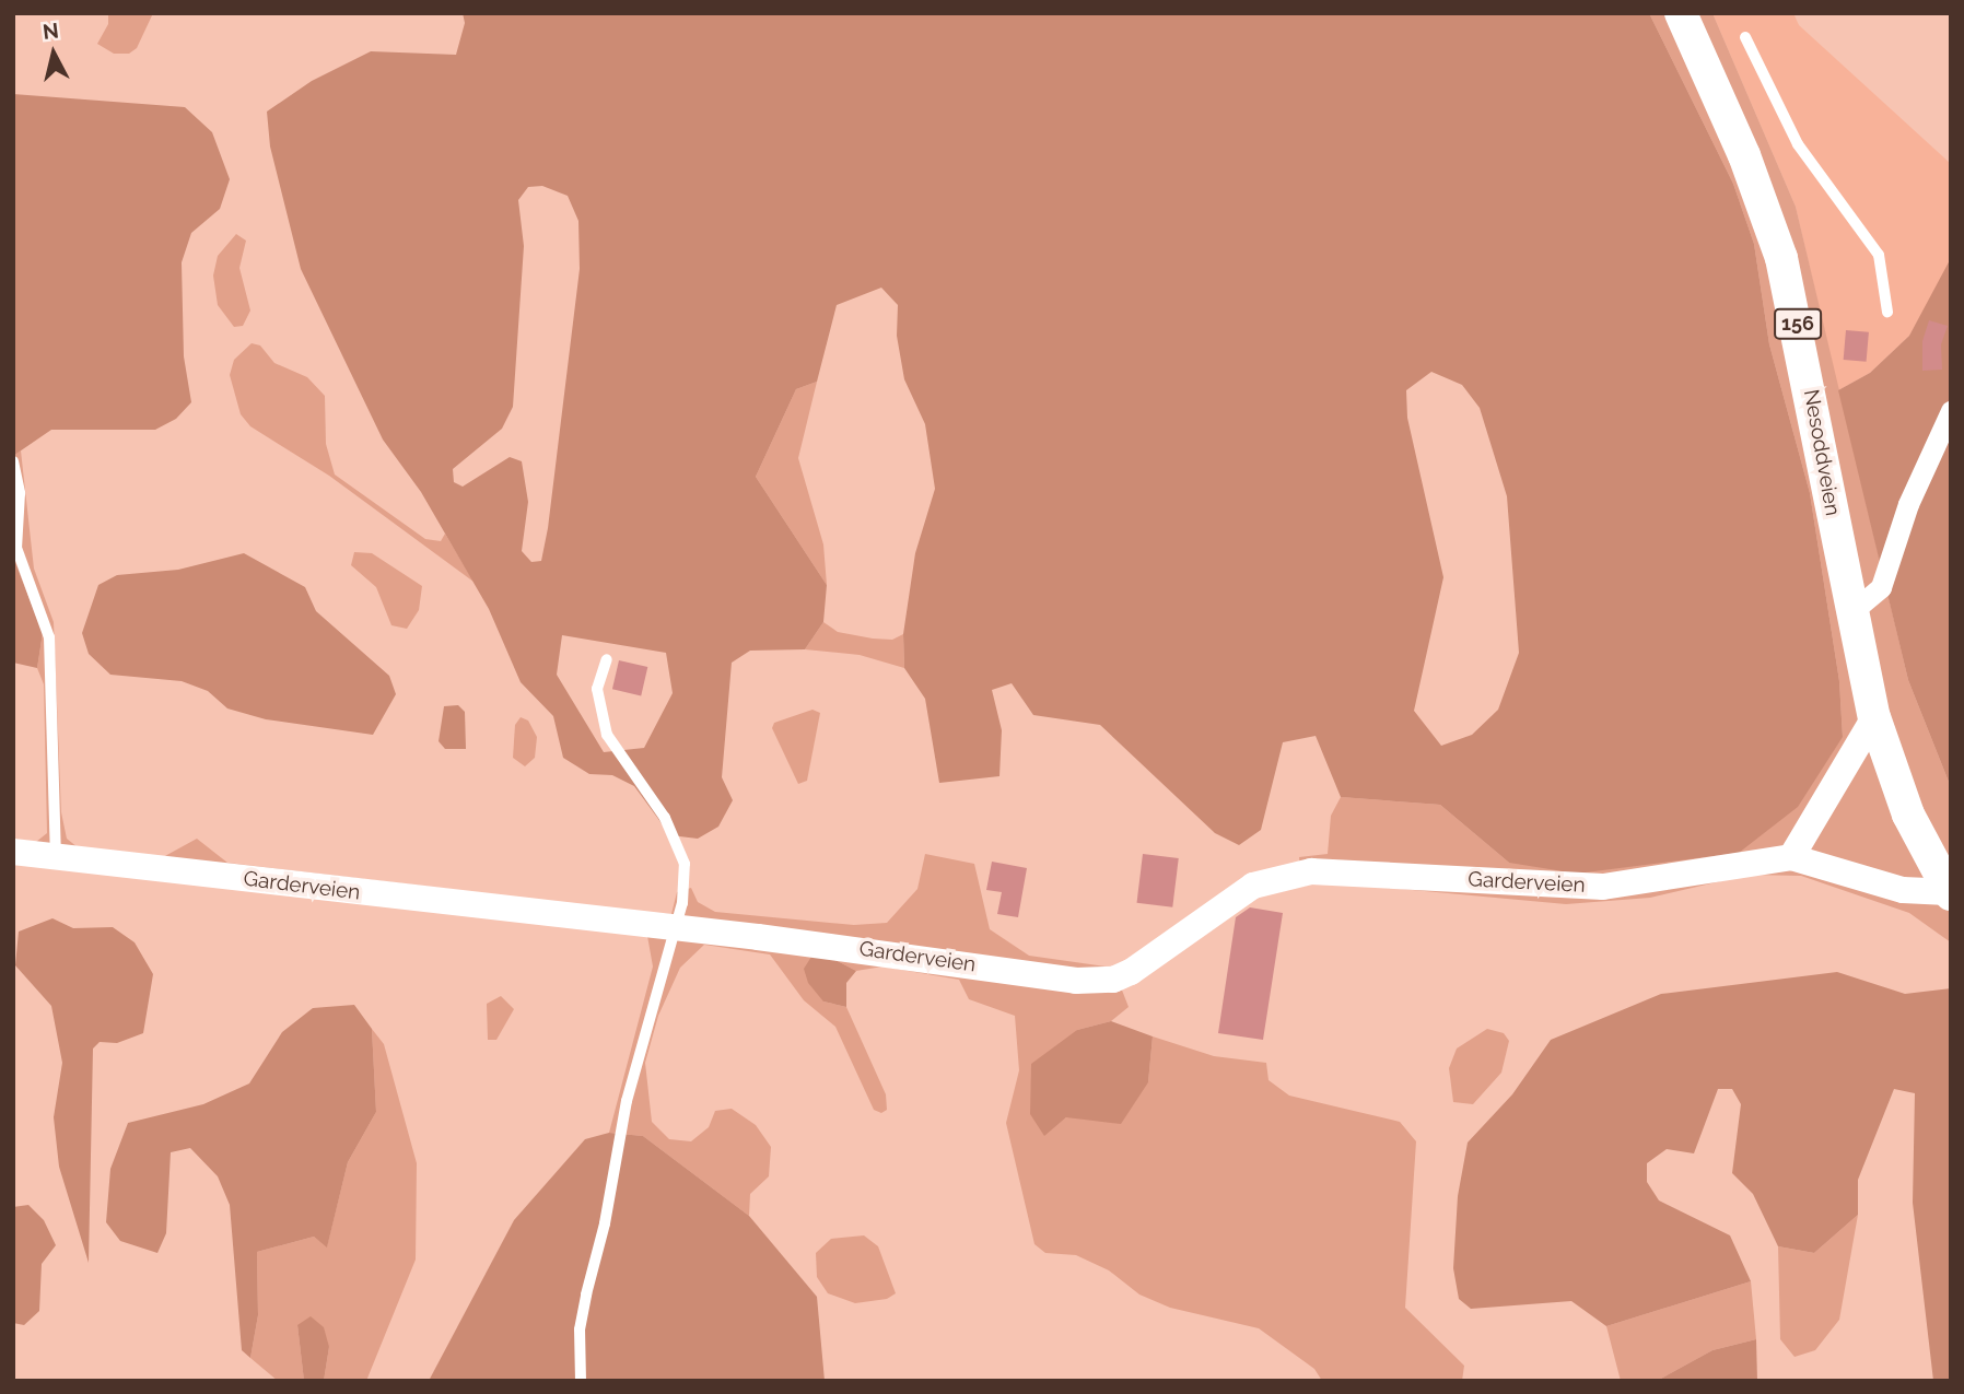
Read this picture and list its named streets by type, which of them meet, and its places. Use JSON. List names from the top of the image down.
{
  "streets": {
    "main road": ["156", "Nesoddveien"],
    "street": ["Garderveien"]
  },
  "crossings": [
    ["Nesoddveien", "Garderveien"]
  ],
  "north": "top"
}
